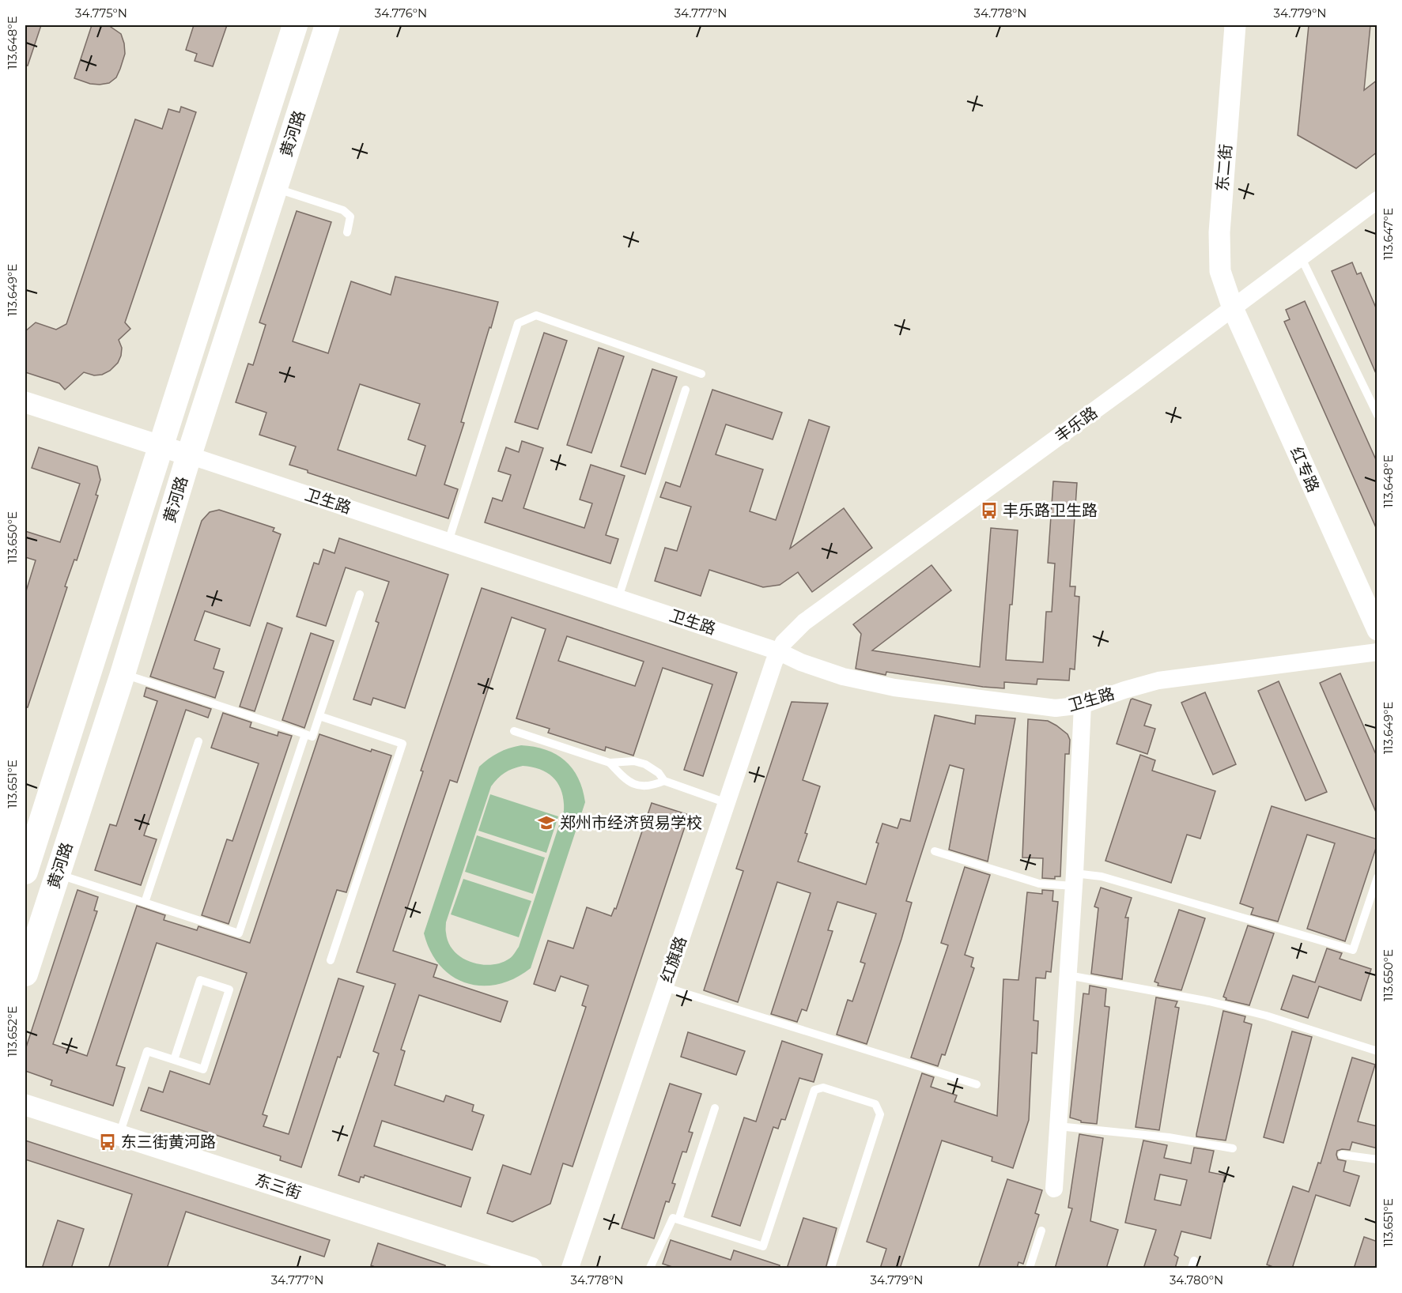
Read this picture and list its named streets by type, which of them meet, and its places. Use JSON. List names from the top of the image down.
{
  "streets": {
    "main road": ["黄河路"],
    "street": [
      "东二街",
      "丰乐路",
      "红专路",
      "卫生路",
      "红旗路",
      "东三街"
    ]
  },
  "crossings": [
    ["黄河路", "卫生路"],
    ["东二街", "丰乐路"],
    ["东二街", "红专路"],
    ["丰乐路", "红专路"],
    ["丰乐路", "卫生路"],
    ["丰乐路", "红旗路"],
    ["卫生路", "红旗路"]
  ],
  "places": {
    "bus stop": ["丰乐路卫生路", "东三街黄河路"],
    "school or university": ["郑州市经济贸易学校"]
  },
  "coordinates": [
    "34.775°N",
    "34.776°N",
    "34.777°N",
    "34.778°N",
    "34.779°N",
    "113.648°E",
    "113.647°E",
    "113.649°E",
    "113.650°E",
    "113.651°E",
    "113.652°E",
    "34.780°N"
  ]
}
